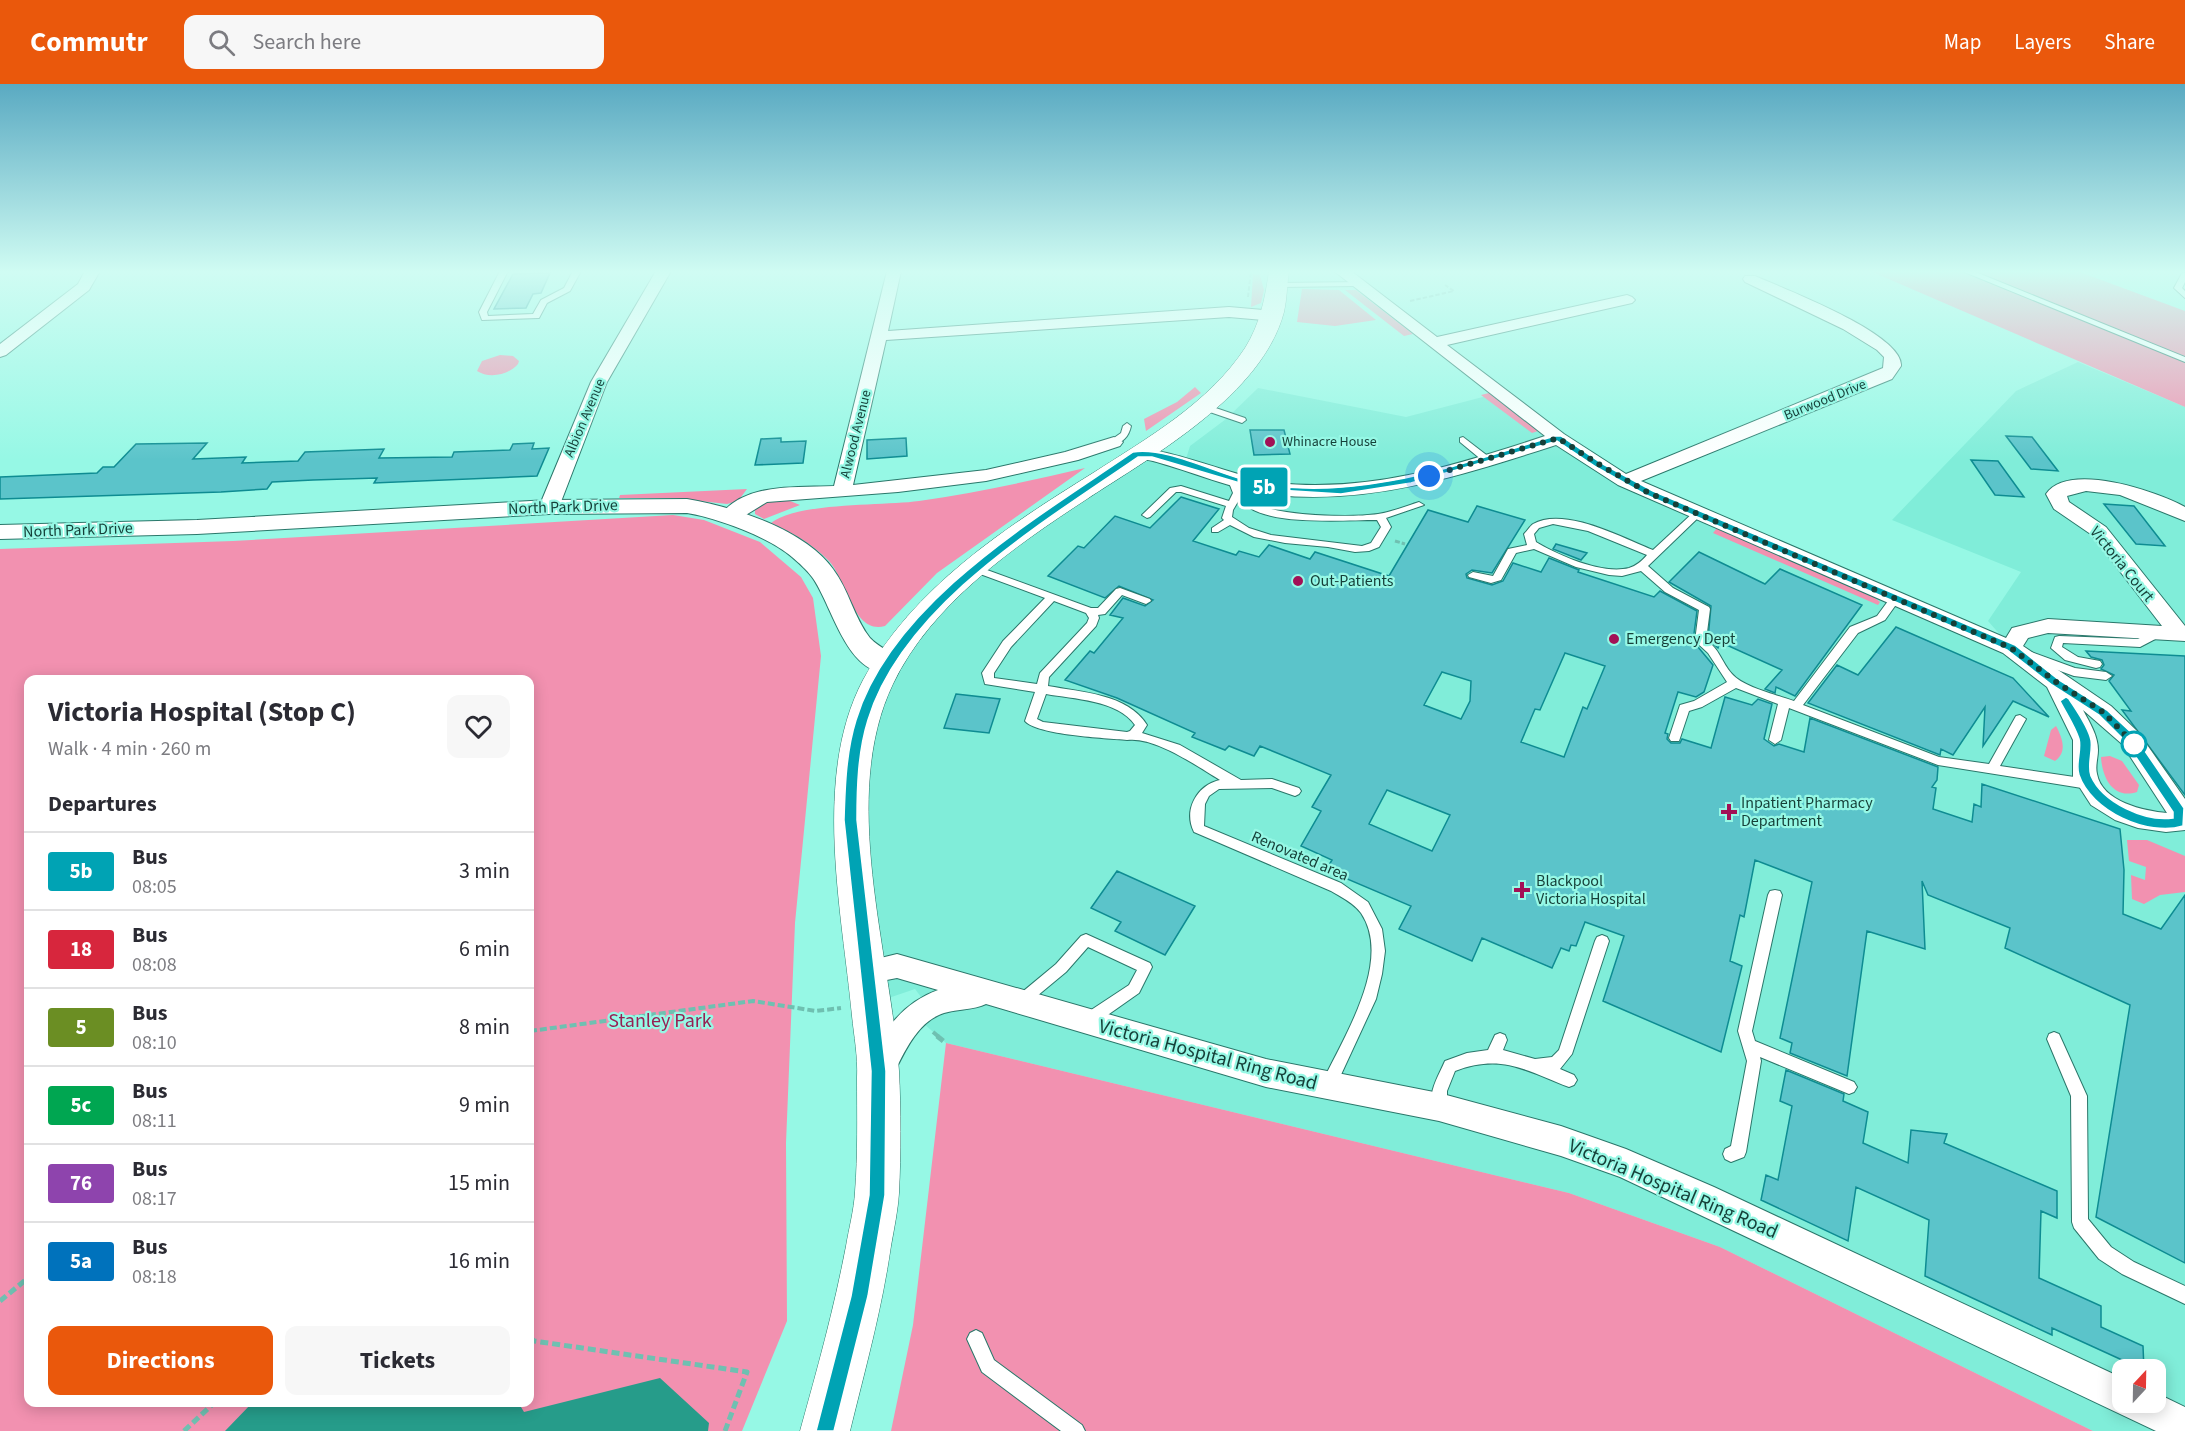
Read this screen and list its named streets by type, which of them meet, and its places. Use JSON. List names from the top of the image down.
{
  "streets": {
    "street": [
      "Burwood Drive",
      "Albion Avenue",
      "Alwood Avenue",
      "North Park Drive",
      "Victoria Court",
      "Victoria Hospital Ring Road"
    ],
    "lane": ["Renovated area"]
  },
  "crossings": [
    ["Albion Avenue", "North Park Drive"],
    ["Renovated area", "Victoria Hospital Ring Road"]
  ],
  "parks": ["Stanley Park"],
  "places": {
    "other": ["Whinacre House", "Out-Patients", "Emergency Dept"],
    "health": ["Inpatient Pharmacy Department", "Blackpool Victoria Hospital"]
  },
  "lines": ["bus line 5b"],
  "north": "top",
  "page": {
    "header": "Commutr",
    "search": "Search here",
    "nav": ["Map", "Layers", "Share"],
    "on_map": "5b",
    "heading": [
      ["Victoria Hospital (Stop C)", "Walk · 4 min · 260 m"],
      "Departures"
    ],
    "list": [
      {
        "mark": "5b",
        "name": "Bus",
        "note": "08:05",
        "value": "3 min"
      },
      {
        "mark": "18",
        "name": "Bus",
        "note": "08:08",
        "value": "6 min"
      },
      {
        "mark": "5",
        "name": "Bus",
        "note": "08:10",
        "value": "8 min"
      },
      {
        "mark": "5c",
        "name": "Bus",
        "note": "08:11",
        "value": "9 min"
      },
      {
        "mark": "76",
        "name": "Bus",
        "note": "08:17",
        "value": "15 min"
      },
      {
        "mark": "5a",
        "name": "Bus",
        "note": "08:18",
        "value": "16 min"
      }
    ],
    "buttons": ["Directions", "Tickets"]
  }
}
